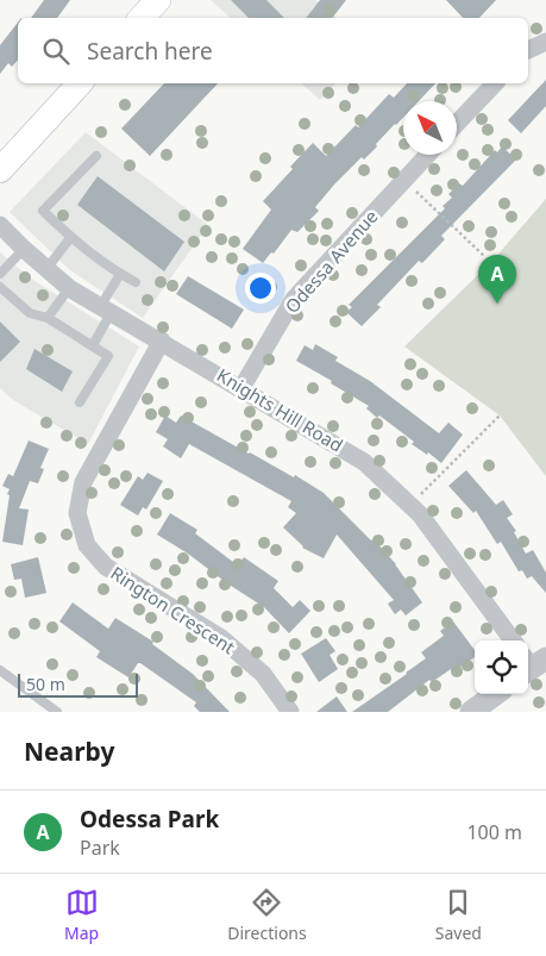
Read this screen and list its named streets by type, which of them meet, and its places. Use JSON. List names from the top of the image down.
{
  "streets": {
    "street": ["Odessa Avenue", "Knights Hill Road", "Rington Crescent"]
  },
  "crossings": [
    ["Odessa Avenue", "Knights Hill Road"],
    ["Knights Hill Road", "Rington Crescent"]
  ],
  "scale_bar": "50 m",
  "north": "top left",
  "page": {
    "search": "Search here",
    "pins": "A",
    "scale": "50 m",
    "heading": "Nearby",
    "list": [
      {
        "mark": "A",
        "name": "Odessa Park",
        "note": "Park",
        "value": "100 m"
      }
    ],
    "nav": ["Map", "Directions", "Saved"]
  }
}
